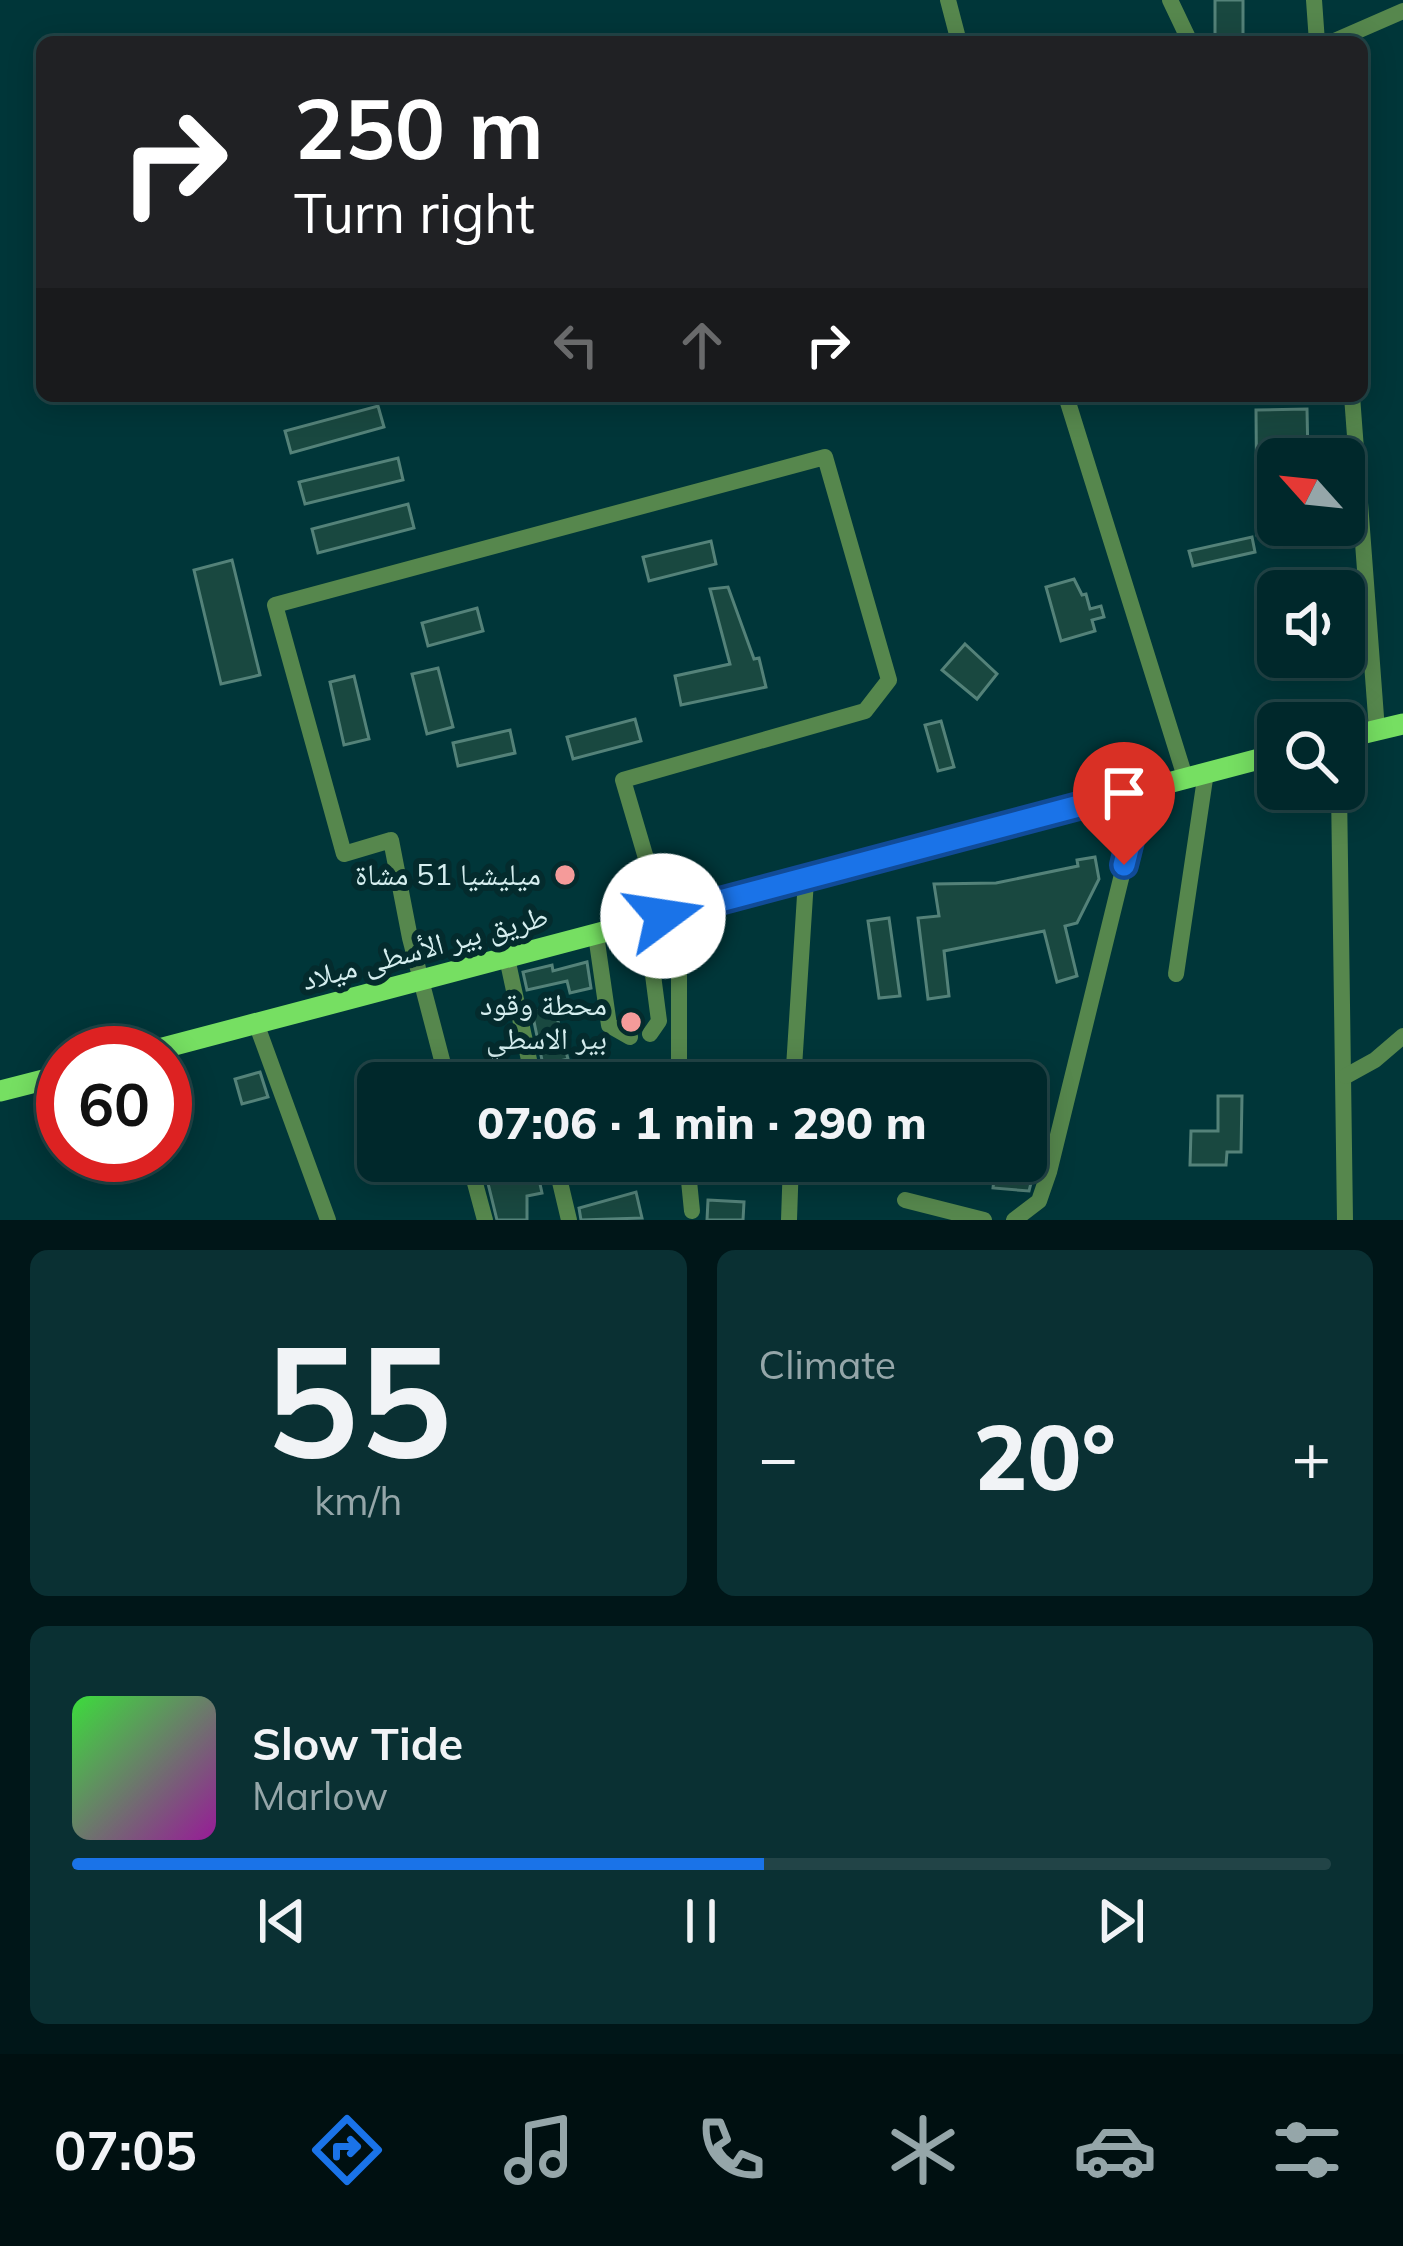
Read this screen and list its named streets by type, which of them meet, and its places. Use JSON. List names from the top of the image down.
{
  "streets": {
    "main road": ["طريق بير الأسطى ميلاد"]
  },
  "places": ["ميليشيا 51 مشاة", "محطة وقود بير الاسطي"],
  "north": "top left",
  "page": {
    "turn": ["250 m", "Turn right"],
    "limit": "60",
    "trip": "07:06 · 1 min · 290 m",
    "tile": [
      ["55", "km/h"],
      "Climate"
    ],
    "heat": ["−", "20°", "+"],
    "song": ["Slow Tide", "Marlow"],
    "tabs": "07:05"
  }
}
